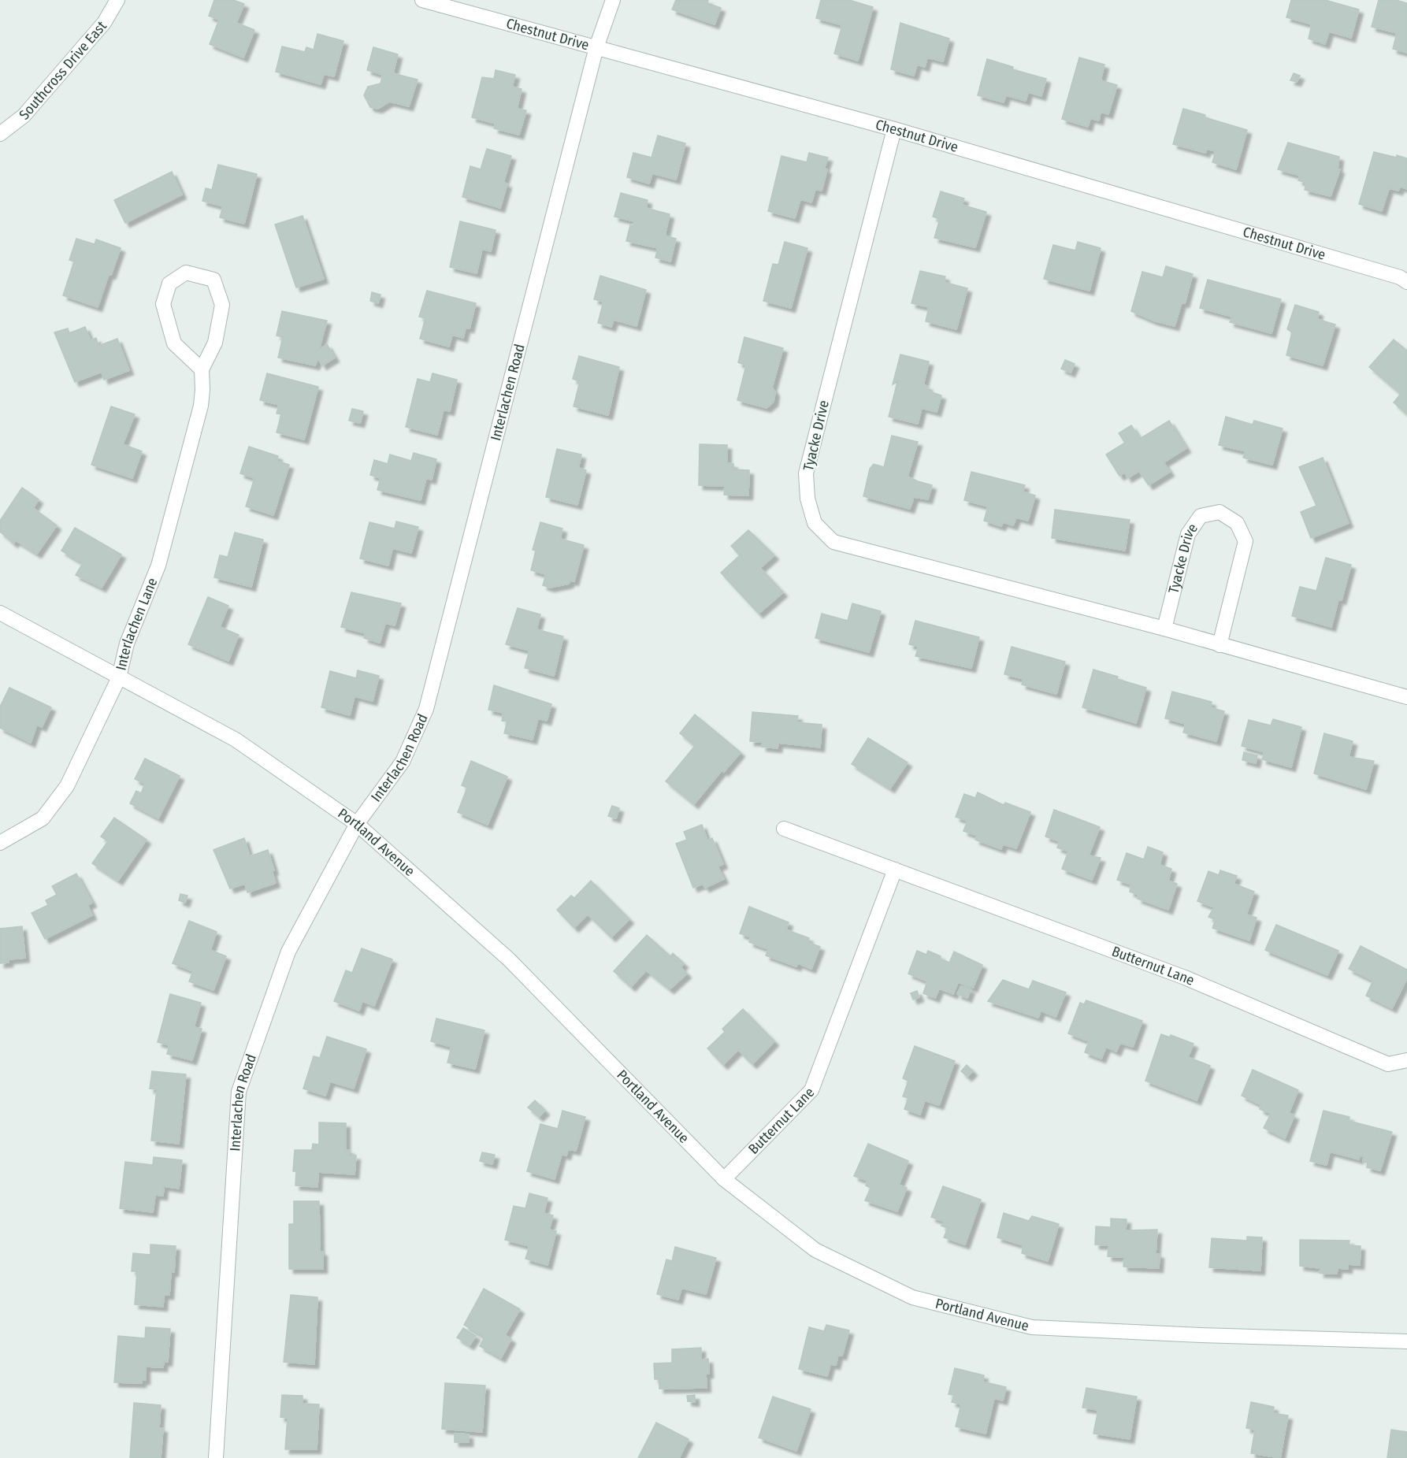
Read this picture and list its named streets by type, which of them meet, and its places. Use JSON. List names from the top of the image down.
{
  "streets": {
    "street": [
      "Chestnut Drive",
      "Southcross Drive East",
      "Interlachen Road",
      "Tyacke Drive",
      "Interlachen Lane",
      "Portland Avenue",
      "Butternut Lane"
    ]
  },
  "crossings": [
    ["Chestnut Drive", "Interlachen Road"],
    ["Chestnut Drive", "Tyacke Drive"],
    ["Interlachen Road", "Portland Avenue"],
    ["Interlachen Lane", "Portland Avenue"],
    ["Portland Avenue", "Butternut Lane"]
  ]
}
